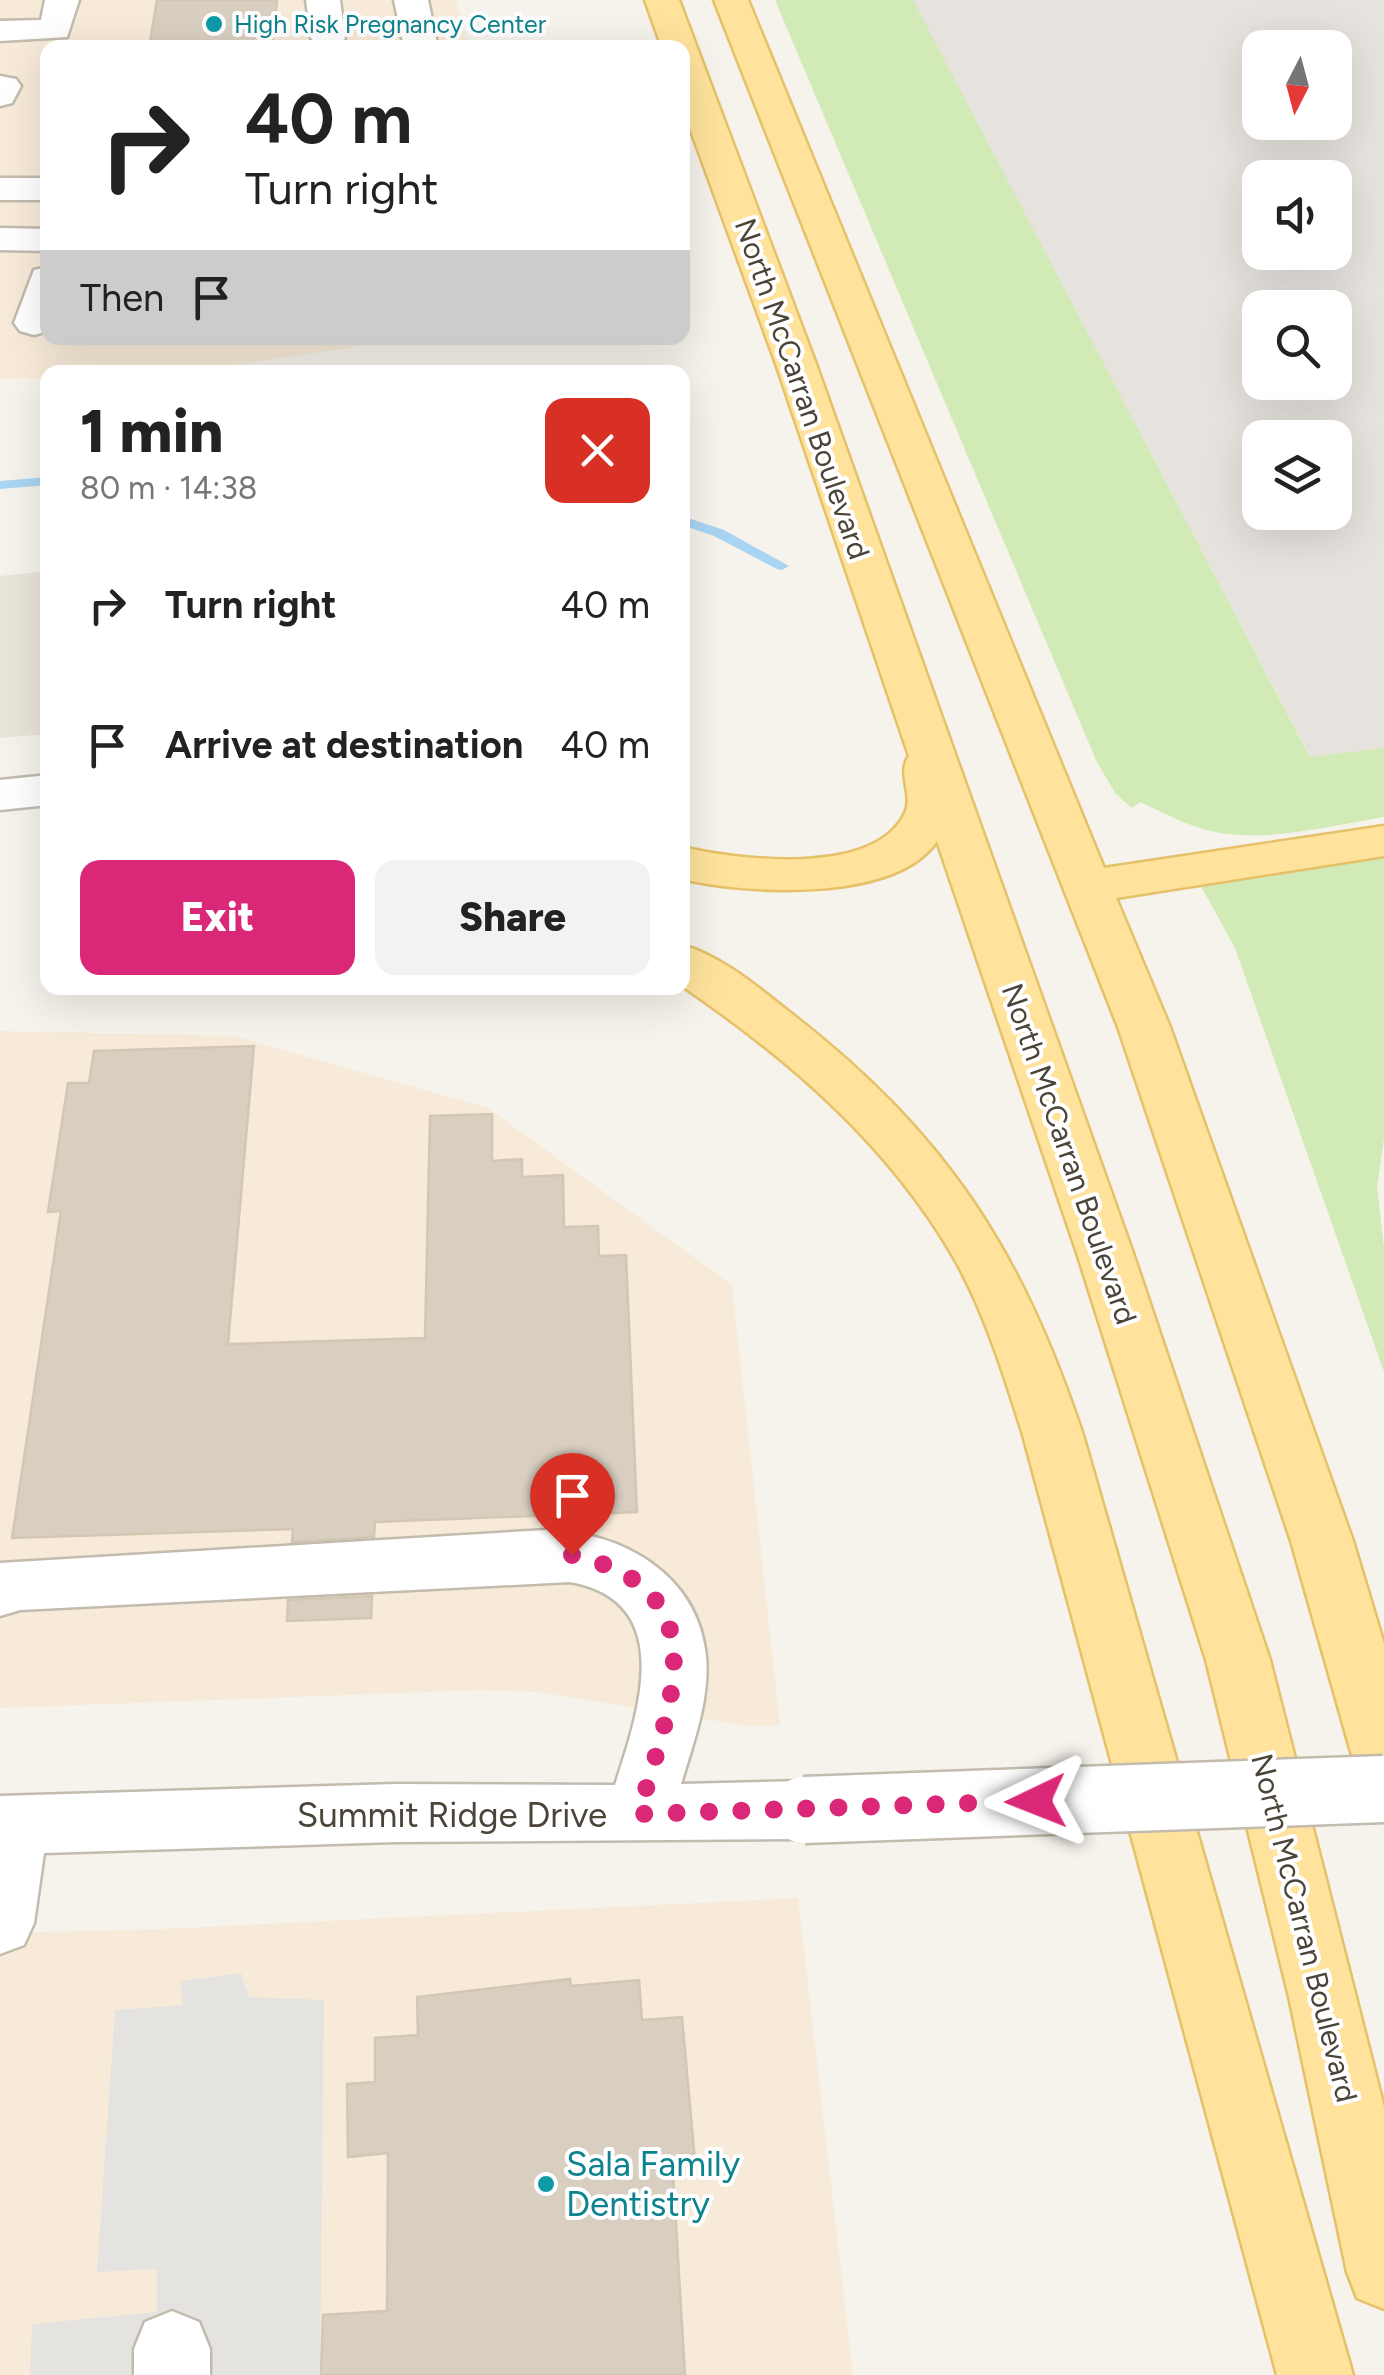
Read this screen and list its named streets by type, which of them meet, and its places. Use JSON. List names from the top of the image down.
{
  "streets": {
    "main road": ["North McCarran Boulevard"],
    "street": ["Summit Ridge Drive"]
  },
  "places": ["High Risk Pregnancy Center", "Sala Family Dentistry"],
  "north": "bottom",
  "page": {
    "turn": ["40 m", "Turn right"],
    "then": "Then",
    "heading": ["1 min", "80 m · 14:38"],
    "list": [
      {
        "name": "Turn right",
        "value": "40 m"
      },
      {
        "name": "Arrive at destination",
        "value": "40 m"
      }
    ],
    "buttons": ["Exit", "Share"]
  }
}
